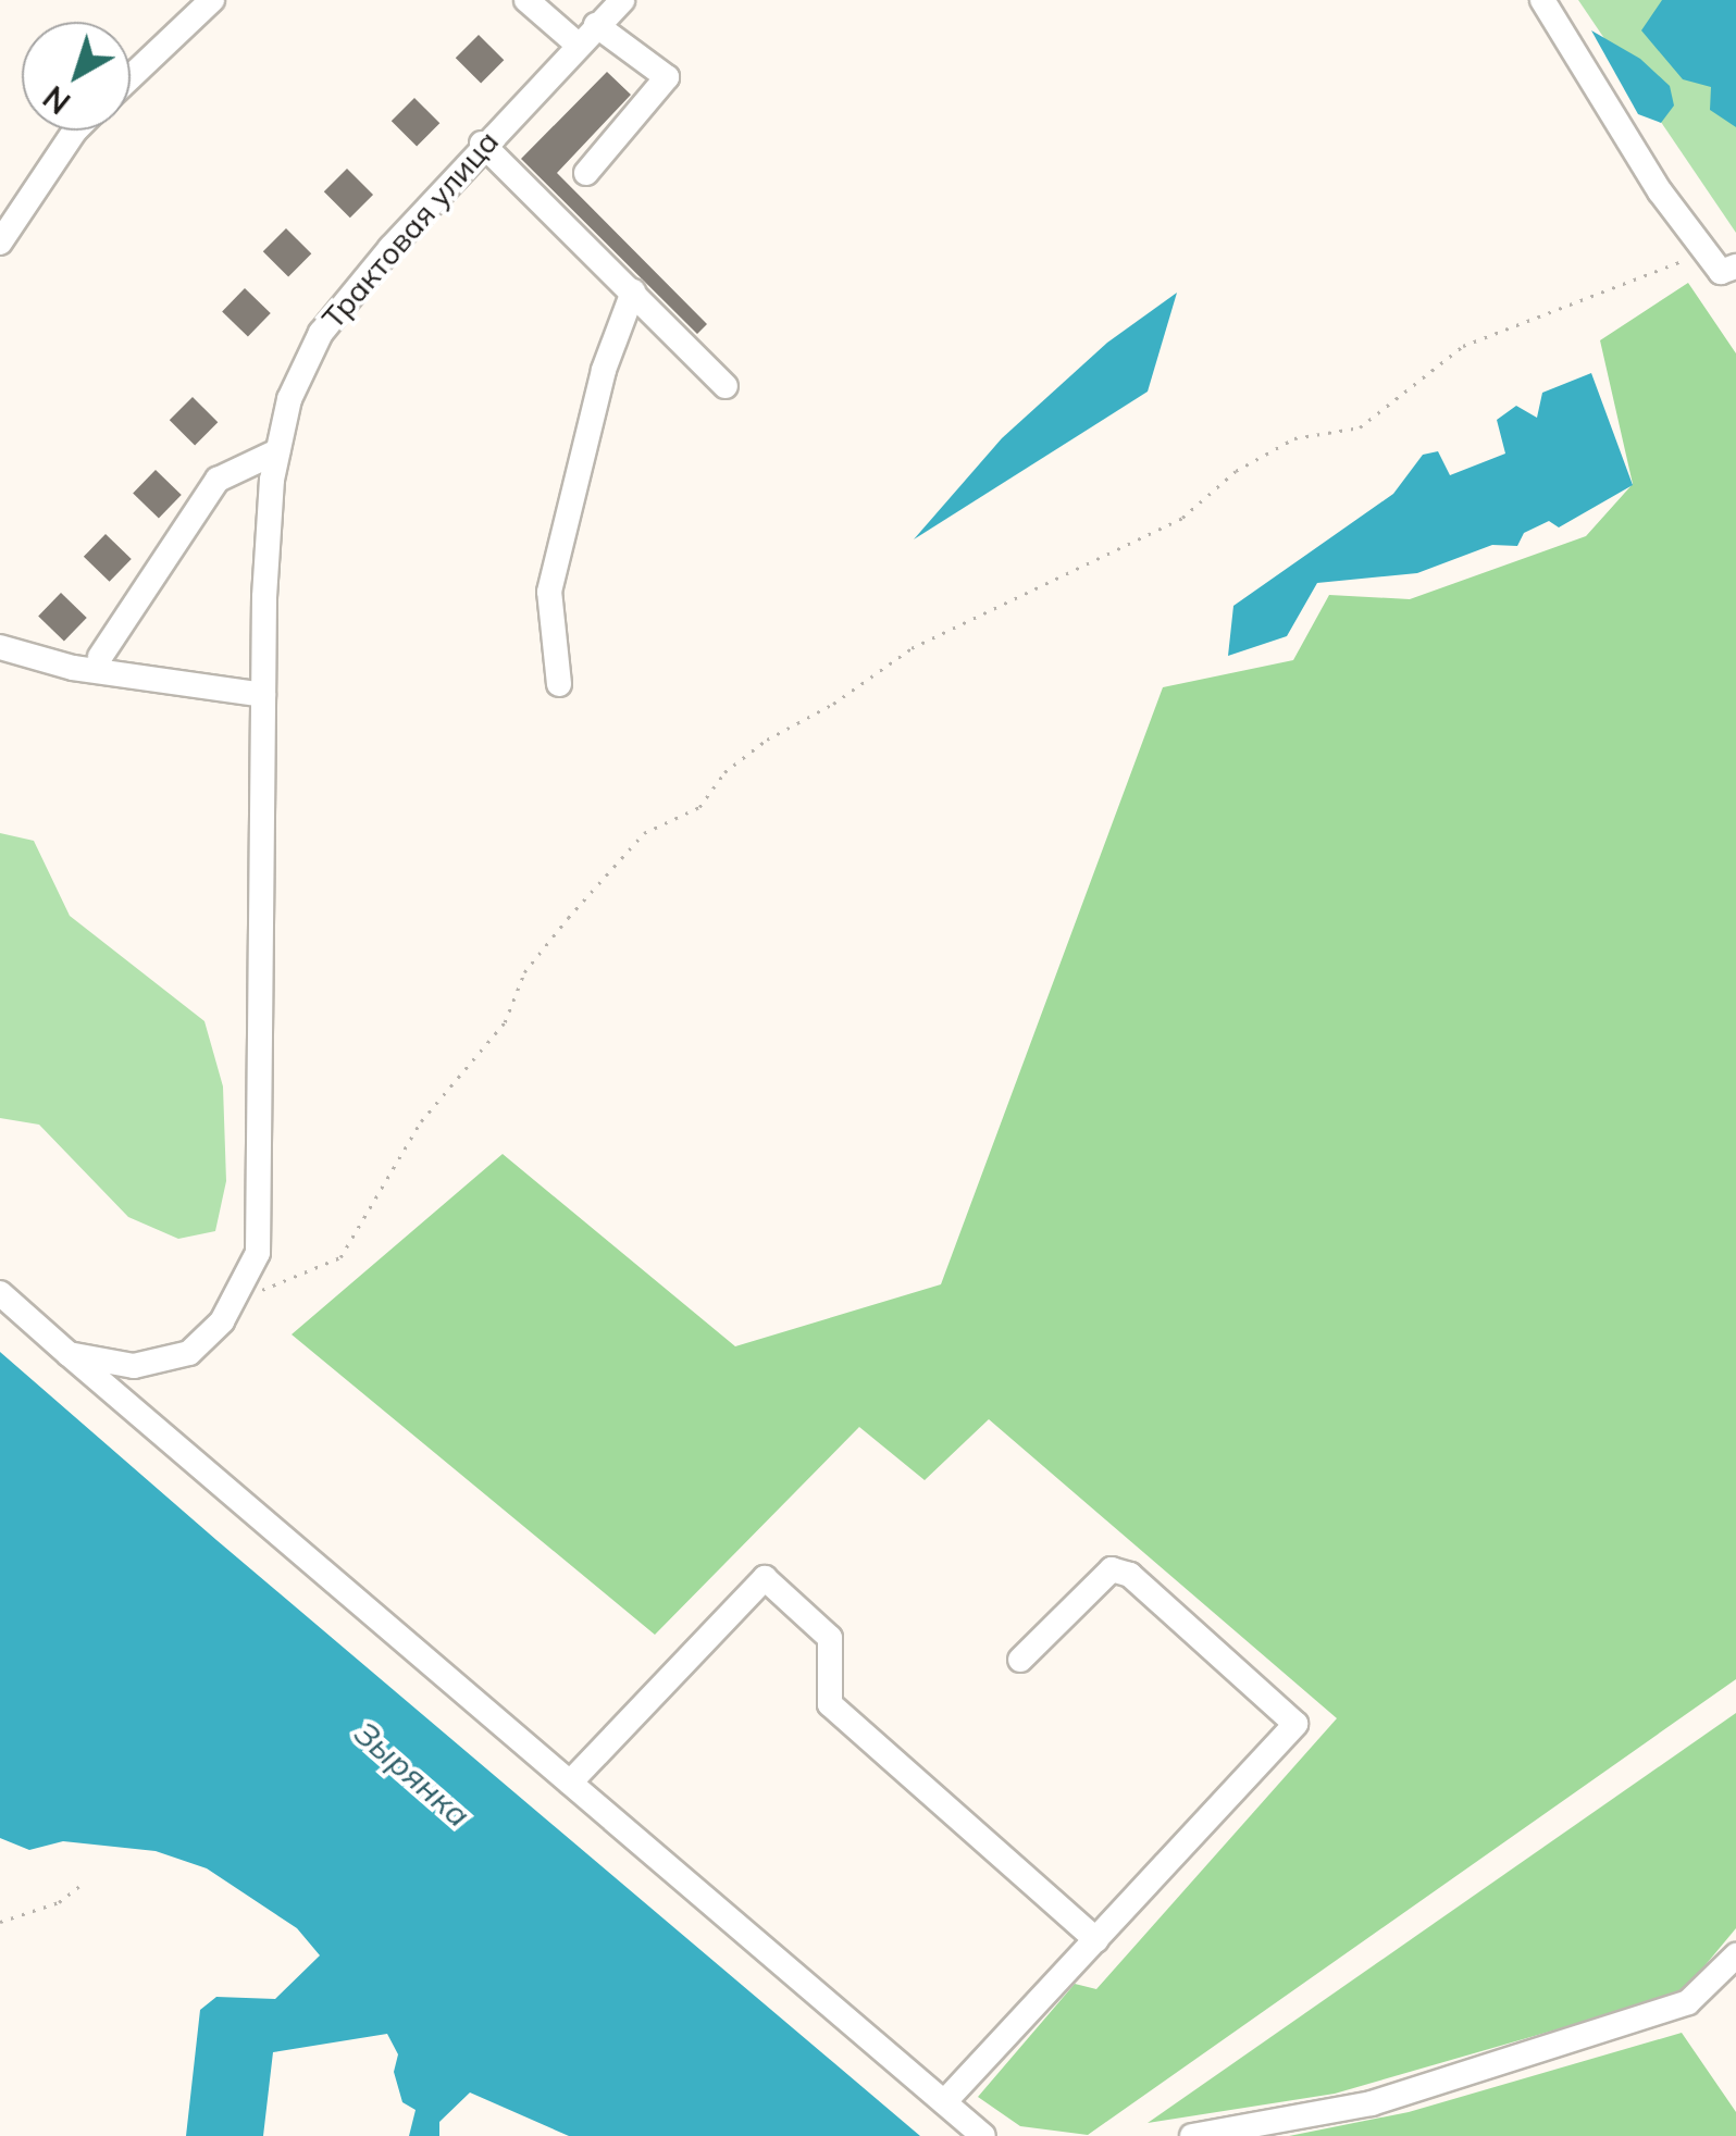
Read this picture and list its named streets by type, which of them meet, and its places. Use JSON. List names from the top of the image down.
{
  "streets": {
    "street": ["Трактовая улица"]
  },
  "water": ["Зырянка"],
  "north": "bottom left"
}
